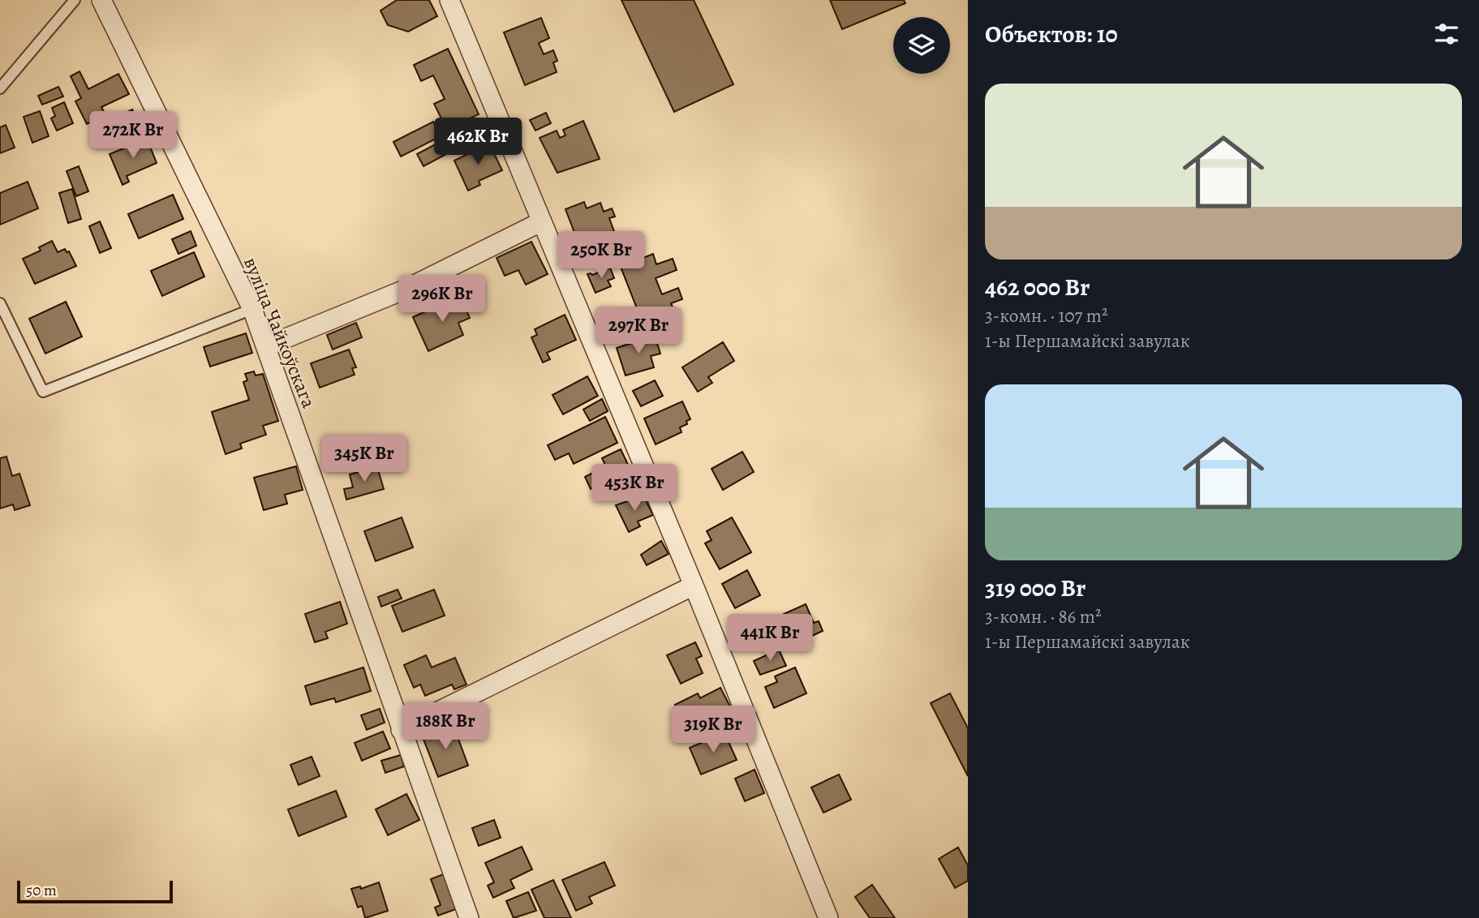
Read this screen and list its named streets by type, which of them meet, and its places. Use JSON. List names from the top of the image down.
{
  "streets": {
    "street": ["вуліца Чайкоўскага"]
  },
  "scale_bar": "50 m",
  "page": {
    "heading": "Объектов: 10",
    "list": [
      {
        "name": "462 000 Br",
        "note": "3-комн. · 107 m² · 1-ы Першамайскі завулак"
      },
      {
        "name": "319 000 Br",
        "note": "3-комн. · 86 m² · 1-ы Першамайскі завулак"
      }
    ],
    "price": [
      "272K Br",
      "462K Br",
      "250K Br",
      "296K Br",
      "297K Br",
      "345K Br",
      "453K Br",
      "441K Br",
      "188K Br",
      "319K Br"
    ],
    "scale": "50 m"
  }
}
